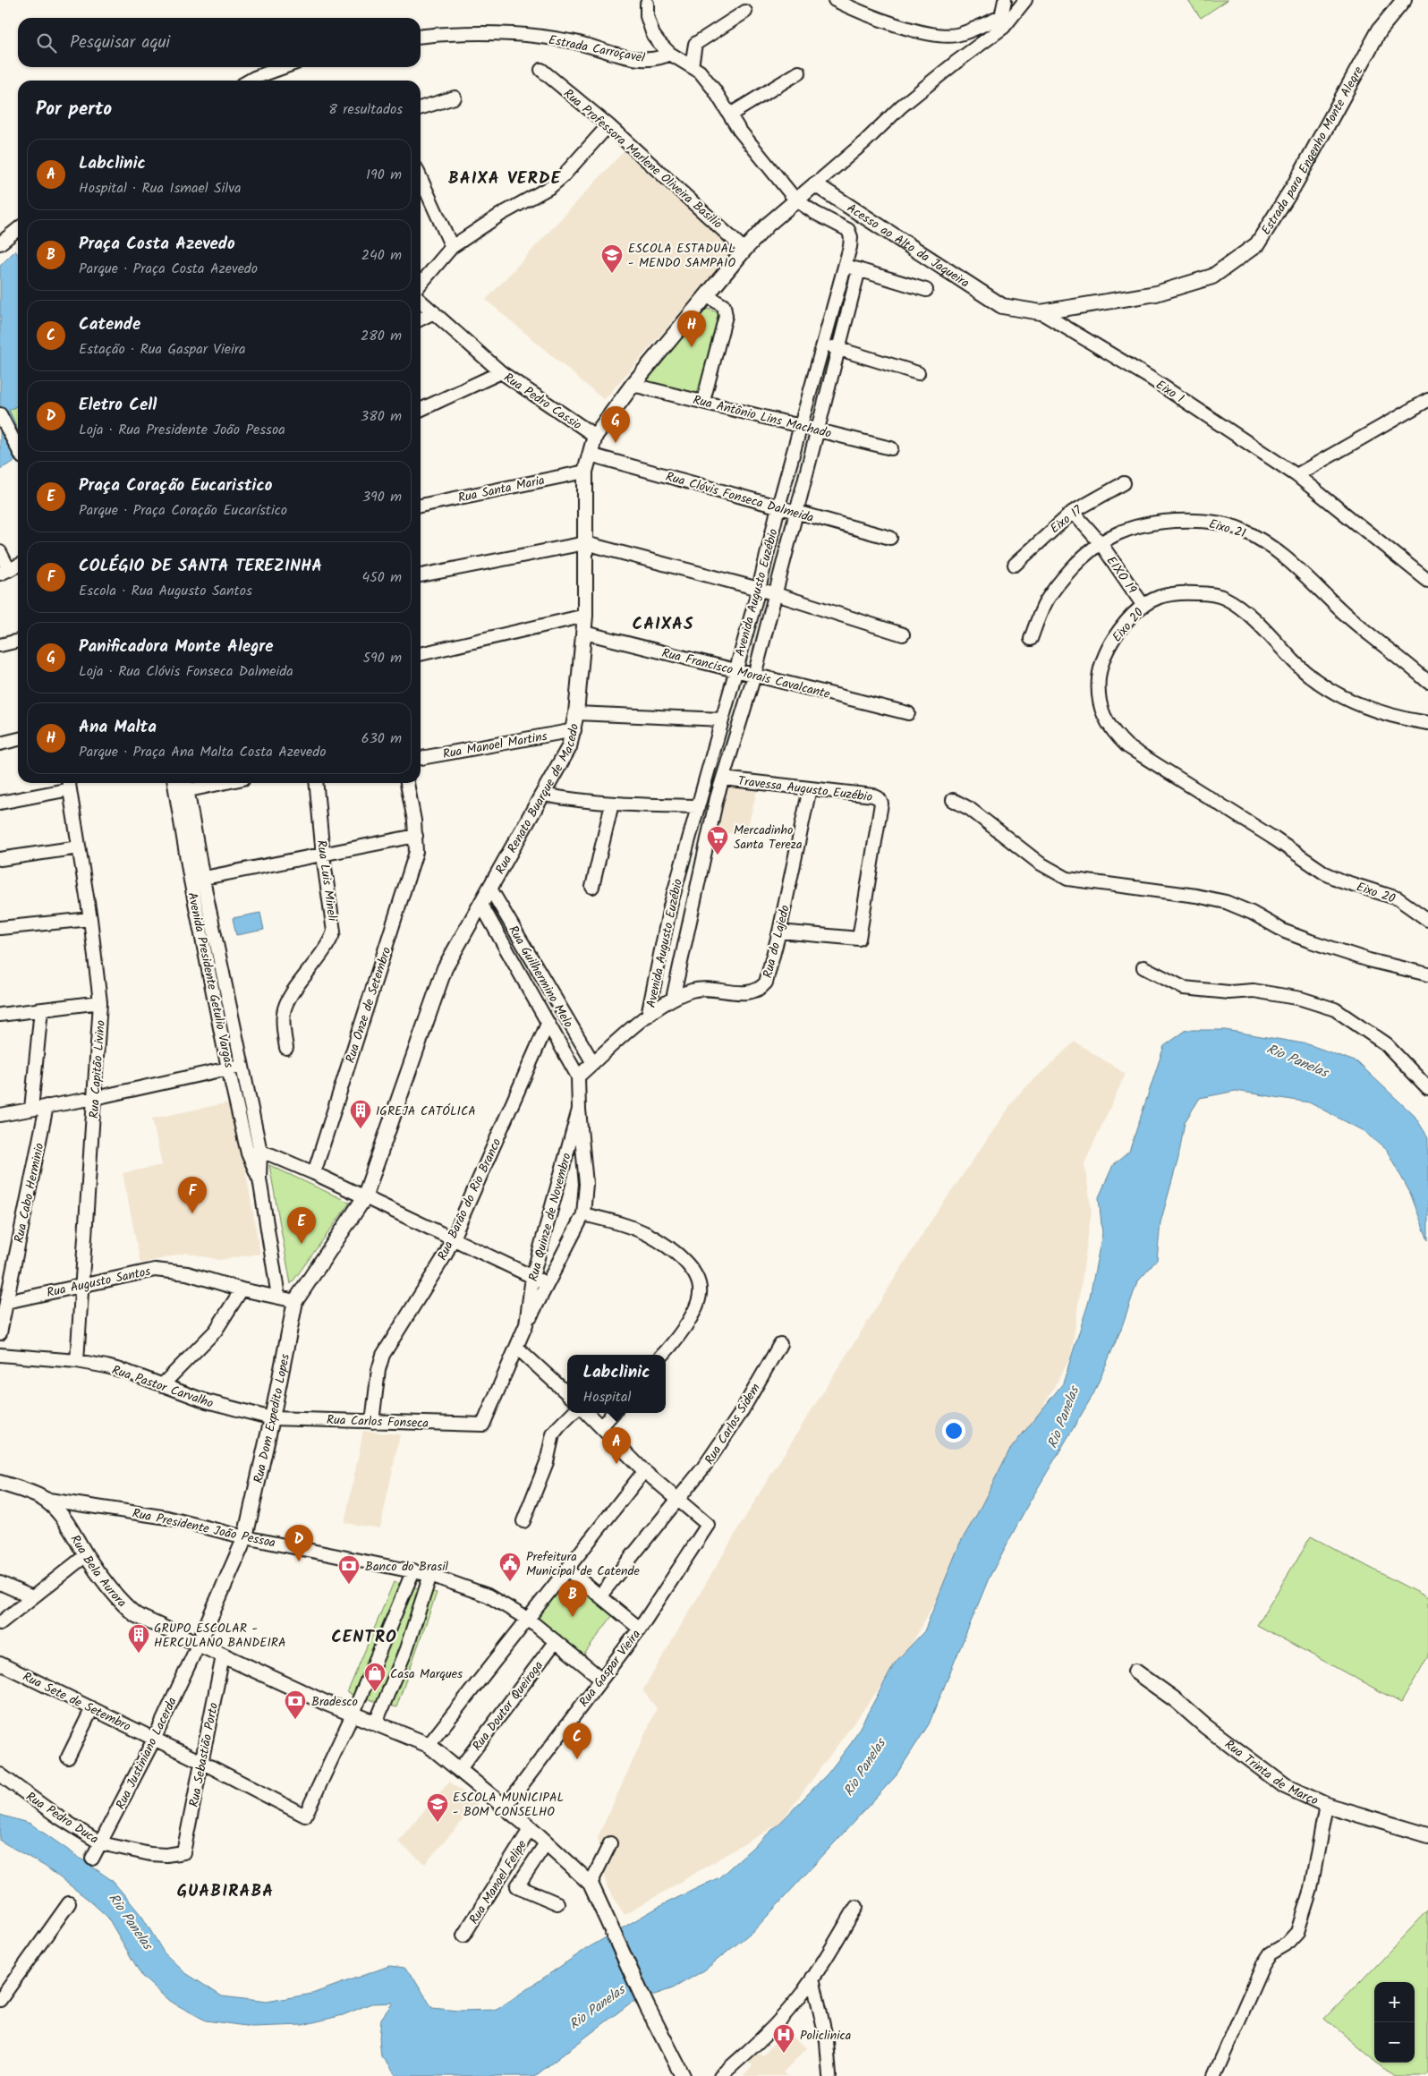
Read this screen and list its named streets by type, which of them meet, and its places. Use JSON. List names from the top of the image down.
{
  "streets": {
    "street": [
      "Estrada Carroçavel",
      "Estrada para Engenho Monte Alegre",
      "Rua Professora Marlene Oliveira Basilio",
      "Acesso ao Alto da Jaqueira",
      "Eixo 1",
      "Rua Pedro Cassio",
      "Rua Antônio Lins Machado",
      "Rua Santa Maria",
      "Rua Clóvis Fonseca Dalmeida",
      "Eixo 17",
      "Eixo 21",
      "EIXO 19",
      "Avenida Augusto Euzébio",
      "Eixo 20",
      "Rua Francisco Morais Cavalcante",
      "Rua Manoel Martins",
      "Travessa Augusto Euzébio",
      "Rua Renato Buarque de Macedo",
      "Rua Luis Mineli",
      "Rua do Lajedo",
      "Rua Guilhermino Melo",
      "Avenida Presidente Getulio Vargas",
      "Rua Onze de Setembro",
      "Rua Capitão Livino",
      "Rua Cabo Herminio",
      "Rua Barão do Rio Branco",
      "Rua Quinze de Novembro",
      "Rua Augusto Santos",
      "Rua Pastor Carvalho",
      "Rua Dom Expedito Lopes",
      "Rua Carlos Fonseca",
      "Rua Carlos Sidem",
      "Rua Presidente João Pessoa",
      "Rua Bela Aurora",
      "Rua Gaspar Vieira",
      "Rua Sete de Setembro",
      "Rua Doutor Queiroga",
      "Rua Justiniano Lacerda",
      "Rua Sebastião Porto",
      "Rua Trinta de Março",
      "Rua Pedro Duca",
      "Rua Manoel Felipe"
    ]
  },
  "crossings": [
    ["Estrada Carroçavel", "Avenida Augusto Euzébio"],
    ["Estrada para Engenho Monte Alegre", "Acesso ao Alto da Jaqueira"],
    ["Estrada para Engenho Monte Alegre", "Eixo 1"],
    ["Rua Professora Marlene Oliveira Basilio", "Rua Renato Buarque de Macedo"],
    ["Acesso ao Alto da Jaqueira", "Rua Renato Buarque de Macedo"],
    ["Rua Pedro Cassio", "Rua Renato Buarque de Macedo"],
    ["Rua Antônio Lins Machado", "Avenida Augusto Euzébio"],
    ["Rua Antônio Lins Machado", "Rua Renato Buarque de Macedo"],
    ["Rua Santa Maria", "Rua Renato Buarque de Macedo"],
    ["Rua Clóvis Fonseca Dalmeida", "Avenida Augusto Euzébio"],
    ["Rua Clóvis Fonseca Dalmeida", "Rua Renato Buarque de Macedo"],
    ["Eixo 17", "EIXO 19"],
    ["Eixo 21", "EIXO 19"],
    ["EIXO 19", "Eixo 20"],
    ["Avenida Augusto Euzébio", "Rua Francisco Morais Cavalcante"],
    ["Avenida Augusto Euzébio", "Travessa Augusto Euzébio"],
    ["Avenida Augusto Euzébio", "Rua Renato Buarque de Macedo"],
    ["Avenida Augusto Euzébio", "Rua do Lajedo"],
    ["Rua Francisco Morais Cavalcante", "Rua Renato Buarque de Macedo"],
    ["Rua Manoel Martins", "Rua Renato Buarque de Macedo"],
    ["Travessa Augusto Euzébio", "Rua do Lajedo"],
    ["Rua Renato Buarque de Macedo", "Rua Guilhermino Melo"],
    ["Rua Renato Buarque de Macedo", "Rua Augusto Santos"],
    ["Rua Renato Buarque de Macedo", "Rua Dom Expedito Lopes"],
    ["Rua do Lajedo", "Rua Guilhermino Melo"],
    ["Rua do Lajedo", "Rua Quinze de Novembro"],
    ["Avenida Presidente Getulio Vargas", "Rua Augusto Santos"],
    ["Rua Capitão Livino", "Rua Augusto Santos"],
    ["Rua Capitão Livino", "Rua Pastor Carvalho"],
    ["Rua Cabo Herminio", "Rua Augusto Santos"],
    ["Rua Barão do Rio Branco", "Rua Carlos Fonseca"],
    ["Rua Quinze de Novembro", "Rua Carlos Fonseca"],
    ["Rua Augusto Santos", "Rua Dom Expedito Lopes"],
    ["Rua Pastor Carvalho", "Rua Dom Expedito Lopes"],
    ["Rua Pastor Carvalho", "Rua Carlos Fonseca"],
    ["Rua Dom Expedito Lopes", "Rua Carlos Fonseca"],
    ["Rua Dom Expedito Lopes", "Rua Presidente João Pessoa"],
    ["Rua Dom Expedito Lopes", "Rua Bela Aurora"],
    ["Rua Dom Expedito Lopes", "Rua Justiniano Lacerda"],
    ["Rua Carlos Sidem", "Rua Gaspar Vieira"],
    ["Rua Presidente João Pessoa", "Rua Bela Aurora"],
    ["Rua Presidente João Pessoa", "Rua Gaspar Vieira"],
    ["Rua Presidente João Pessoa", "Rua Doutor Queiroga"],
    ["Rua Bela Aurora", "Rua Gaspar Vieira"],
    ["Rua Bela Aurora", "Rua Sete de Setembro"],
    ["Rua Bela Aurora", "Rua Doutor Queiroga"],
    ["Rua Bela Aurora", "Rua Justiniano Lacerda"],
    ["Rua Bela Aurora", "Rua Sebastião Porto"],
    ["Rua Bela Aurora", "Rua Manoel Felipe"],
    ["Rua Sete de Setembro", "Rua Justiniano Lacerda"],
    ["Rua Sete de Setembro", "Rua Sebastião Porto"],
    ["Rua Justiniano Lacerda", "Rua Pedro Duca"],
    ["Rua Sebastião Porto", "Rua Pedro Duca"]
  ],
  "districts": [
    "BAIXA VERDE",
    "CAIXAS",
    "CENTRO",
    "GUABIRABA"
  ],
  "water": ["Rio Panelas"],
  "places": {
    "school or university": ["ESCOLA ESTADUAL - MENDO SAMPAIO", "ESCOLA MUNICIPAL - BOM CONSELHO"],
    "supermarket": ["Mercadinho Santa Tereza"],
    "building": ["IGREJA CATÓLICA", "GRUPO ESCOLAR - HERCULANO BANDEIRA"],
    "public building": ["Prefeitura Municipal de Catende"],
    "bank": ["Banco do Brasil", "Bradesco"],
    "shop": ["Casa Marques"],
    "hospital": ["Policlinica"]
  },
  "page": {
    "search": "Pesquisar aqui",
    "heading": ["Por perto", "8 resultados"],
    "list": [
      {
        "mark": "A",
        "name": "Labclinic",
        "note": "Hospital · Rua Ismael Silva",
        "value": "190 m"
      },
      {
        "mark": "B",
        "name": "Praça Costa Azevedo",
        "note": "Parque · Praça Costa Azevedo",
        "value": "240 m"
      },
      {
        "mark": "C",
        "name": "Catende",
        "note": "Estação · Rua Gaspar Vieira",
        "value": "280 m"
      },
      {
        "mark": "D",
        "name": "Eletro Cell",
        "note": "Loja · Rua Presidente João Pessoa",
        "value": "380 m"
      },
      {
        "mark": "E",
        "name": "Praça Coração Eucaristico",
        "note": "Parque · Praça Coração Eucarístico",
        "value": "390 m"
      },
      {
        "mark": "F",
        "name": "COLÉGIO DE SANTA TEREZINHA",
        "note": "Escola · Rua Augusto Santos",
        "value": "450 m"
      },
      {
        "mark": "G",
        "name": "Panificadora Monte Alegre",
        "note": "Loja · Rua Clóvis Fonseca Dalmeida",
        "value": "590 m"
      },
      {
        "mark": "H",
        "name": "Ana Malta",
        "note": "Parque · Praça Ana Malta Costa Azevedo",
        "value": "630 m"
      }
    ],
    "pins": [
      "H",
      "G",
      "F",
      "E",
      "A",
      "D",
      "B",
      "C"
    ],
    "popup": ["Labclinic", "Hospital"],
    "map_buttons": ["+", "−"]
  }
}
